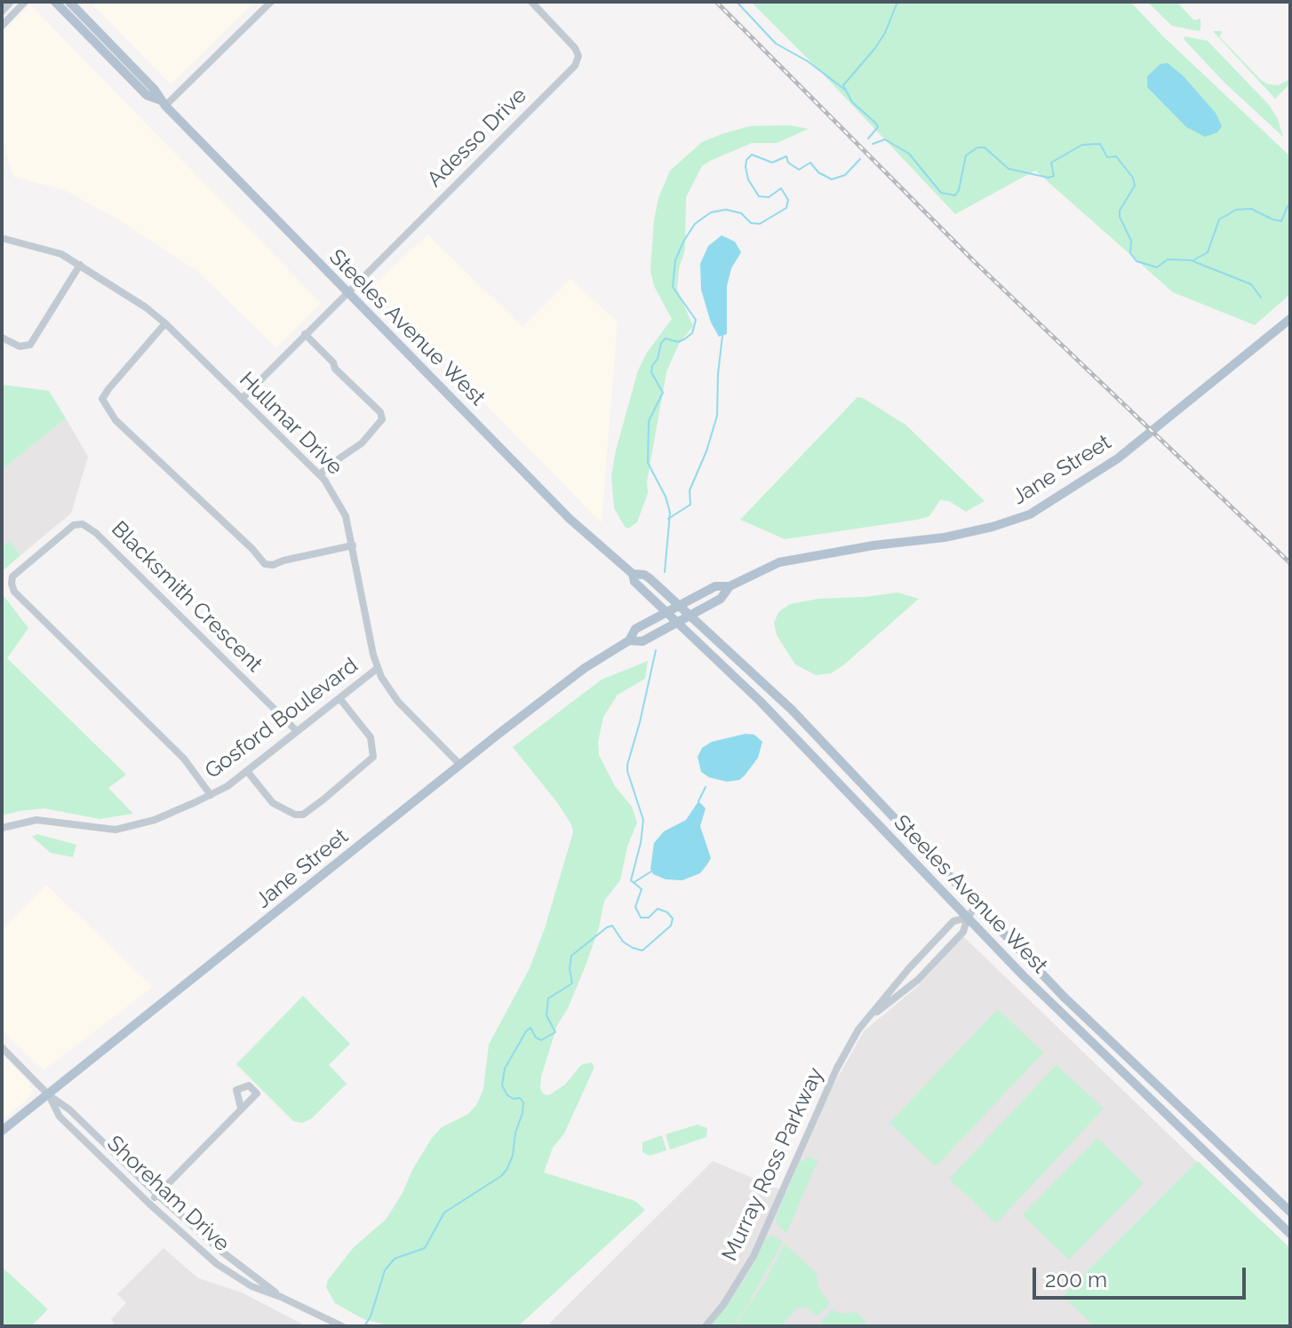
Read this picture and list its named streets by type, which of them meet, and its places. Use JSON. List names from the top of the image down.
{
  "streets": {
    "main road": ["Steeles Avenue West", "Jane Street"],
    "street": [
      "Adesso Drive",
      "Hullmar Drive",
      "Blacksmith Crescent",
      "Gosford Boulevard",
      "Murray Ross Parkway",
      "Shoreham Drive"
    ]
  },
  "crossings": [
    ["Adesso Drive", "Steeles Avenue West"],
    ["Adesso Drive", "Hullmar Drive"],
    ["Steeles Avenue West", "Jane Street"],
    ["Steeles Avenue West", "Murray Ross Parkway"],
    ["Hullmar Drive", "Jane Street"],
    ["Hullmar Drive", "Gosford Boulevard"],
    ["Jane Street", "Shoreham Drive"],
    ["Blacksmith Crescent", "Gosford Boulevard"]
  ],
  "scale_bar": "200 m"
}
